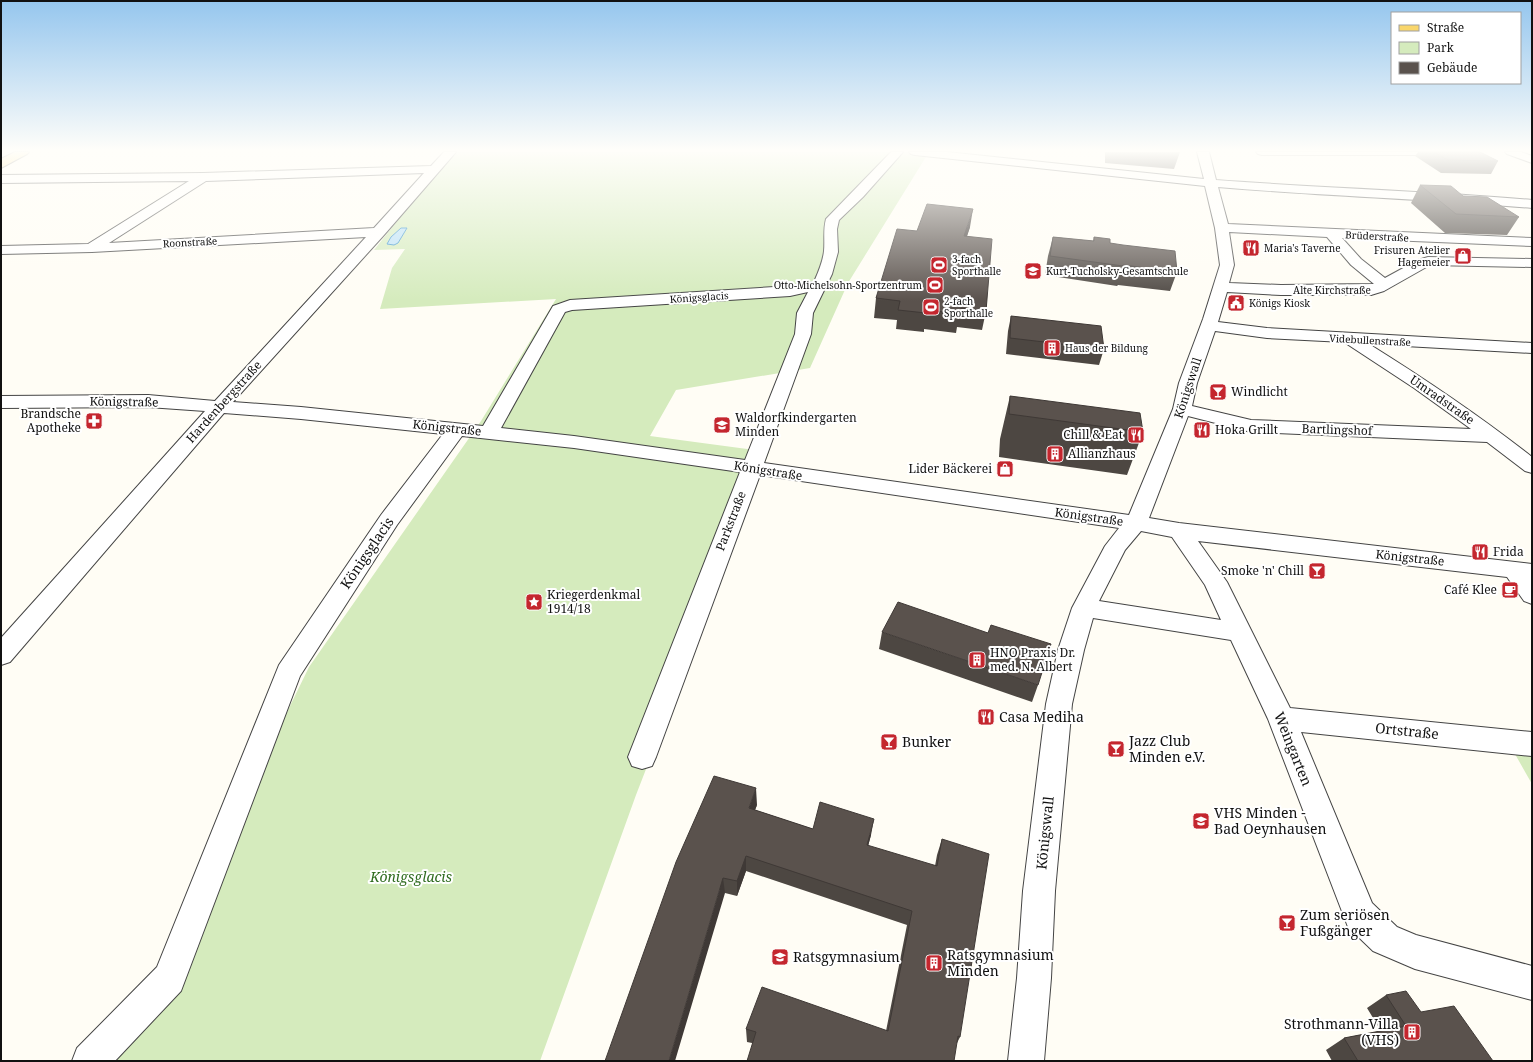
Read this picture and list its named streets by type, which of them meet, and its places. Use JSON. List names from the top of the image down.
{
  "streets": {
    "street": [
      "Brüderstraße",
      "Roonstraße",
      "Alte Kirchstraße",
      "Königsglacis",
      "Videbullenstraße",
      "Königswall",
      "Umradstraße",
      "Königstraße",
      "Hardenbergstraße",
      "Bartlingshof",
      "Parkstraße",
      "Ortstraße",
      "Weingarten"
    ]
  },
  "crossings": [
    ["Brüderstraße", "Königswall"],
    ["Roonstraße", "Hardenbergstraße"],
    ["Alte Kirchstraße", "Königswall"],
    ["Königsglacis", "Königstraße"],
    ["Königsglacis", "Parkstraße"],
    ["Videbullenstraße", "Königswall"],
    ["Videbullenstraße", "Umradstraße"],
    ["Königswall", "Königstraße"],
    ["Königswall", "Bartlingshof"],
    ["Umradstraße", "Bartlingshof"],
    ["Königstraße", "Hardenbergstraße"],
    ["Königstraße", "Parkstraße"],
    ["Königstraße", "Weingarten"],
    ["Ortstraße", "Weingarten"]
  ],
  "parks": ["Königsglacis"],
  "places": {
    "restaurant": [
      "Maria's Taverne",
      "Hoka Grillt",
      "Chill & Eat",
      "Frida",
      "Casa Mediha"
    ],
    "shop": ["Frisuren Atelier Hagemeier", "Lider Bäckerei"],
    "sports": ["3-fach Sporthalle", "Otto-Michelsohn-Sportzentrum", "2-fach Sporthalle"],
    "school or university": [
      "Kurt-Tucholsky-Gesamtschule",
      "Waldorfkindergarten Minden",
      "VHS Minden - Bad Oeynhausen",
      "Ratsgymnasium"
    ],
    "public building": ["Königs Kiosk"],
    "building": [
      "Haus der Bildung",
      "Allianzhaus",
      "HNO Praxis Dr. med. N. Albert",
      "Ratsgymnasium Minden",
      "Strothmann-Villa (VHS)"
    ],
    "bar": [
      "Windlicht",
      "Smoke 'n' Chill",
      "Bunker",
      "Jazz Club Minden e.V.",
      "Zum seriösen Fußgänger"
    ],
    "pharmacy": ["Brandsche Apotheke"],
    "cafe": ["Café Klee"],
    "place": ["Kriegerdenkmal 1914/18"]
  },
  "legend": ["Straße", "Park", "Gebäude"]
}
